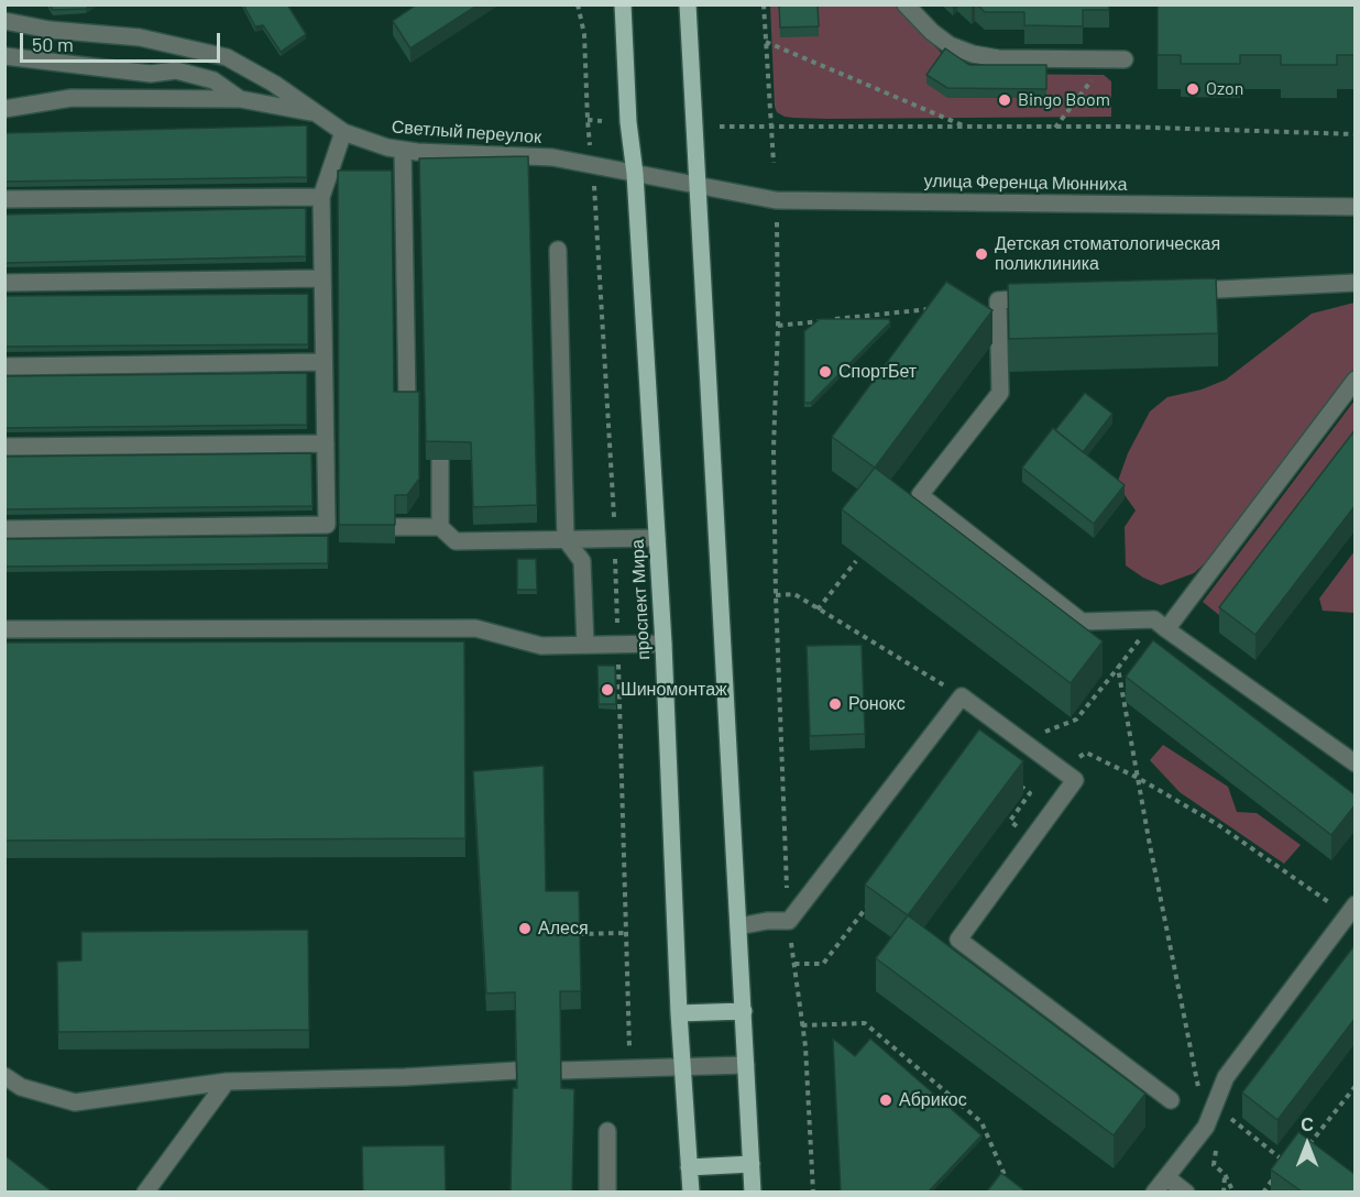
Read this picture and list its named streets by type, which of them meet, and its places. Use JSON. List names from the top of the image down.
{
  "streets": {
    "main road": ["проспект Мира"],
    "street": ["Светлый переулок", "улица Ференца Мюнниха"]
  },
  "crossings": [
    ["Светлый переулок", "улица Ференца Мюнниха"],
    ["Светлый переулок", "проспект Мира"],
    ["улица Ференца Мюнниха", "проспект Мира"]
  ],
  "places": [
    "Ozon",
    "Bingo Boom",
    "Детская стоматологическая поликлиника",
    "СпортБет",
    "Шиномонтаж",
    "Ронокс",
    "Алеся",
    "Абрикос"
  ],
  "scale_bar": "50 m",
  "north": "top"
}
